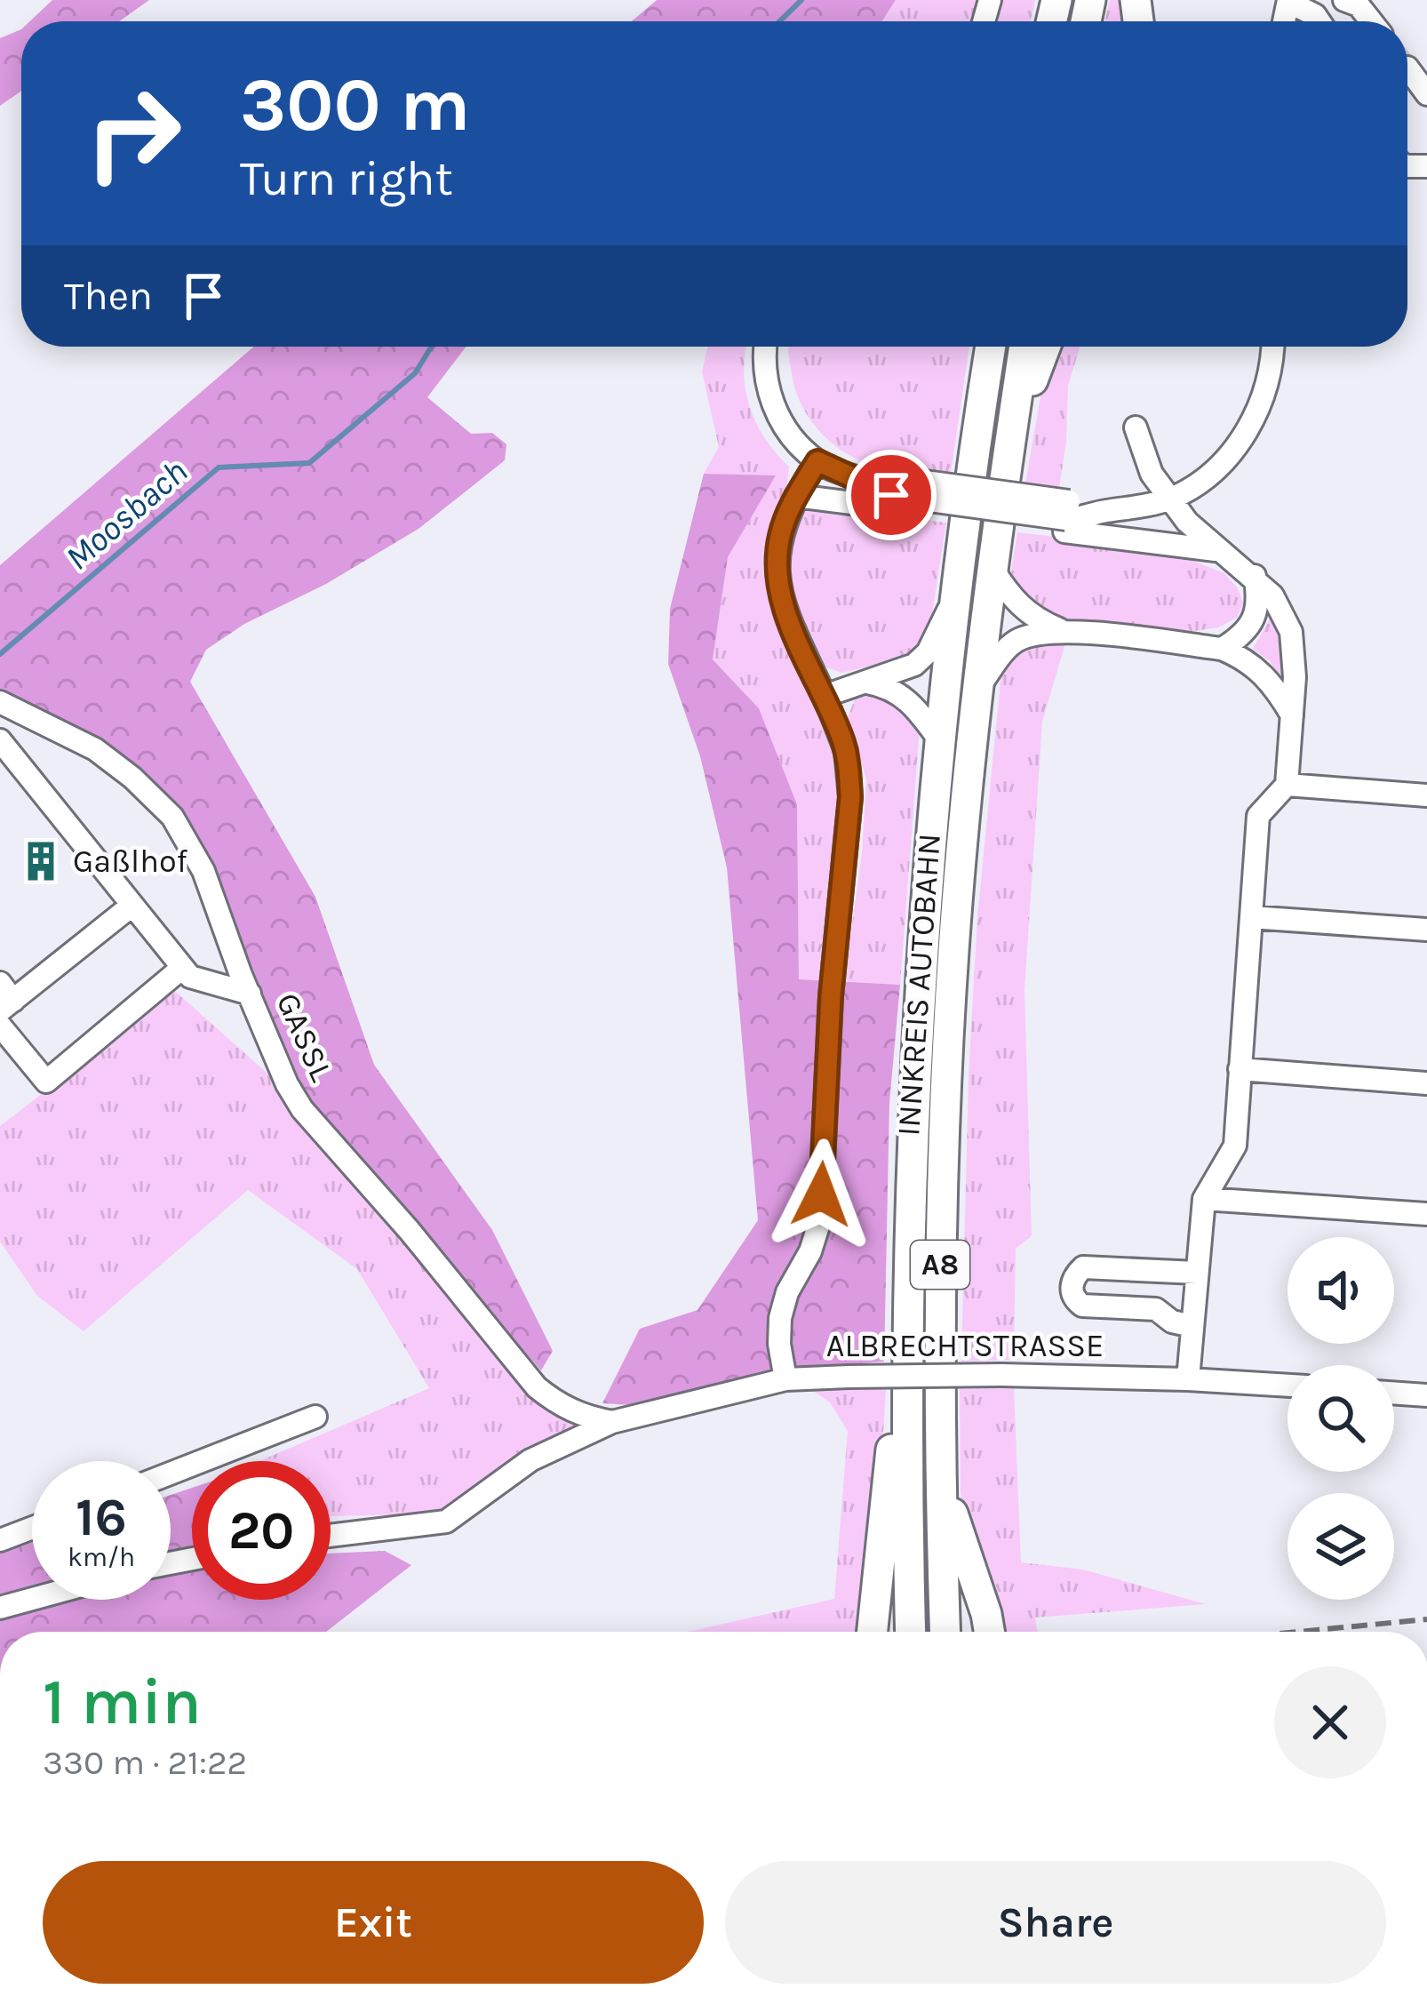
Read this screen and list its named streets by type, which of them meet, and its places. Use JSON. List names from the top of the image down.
{
  "streets": {
    "highway": ["INNKREIS AUTOBAHN", "A8"],
    "street": ["GASSL", "ALBRECHTSTRASSE"]
  },
  "crossings": [
    ["GASSL", "ALBRECHTSTRASSE"]
  ],
  "water": ["Moosbach"],
  "places": {
    "building": ["Gaßlhof"]
  },
  "page": {
    "turn": ["300 m", "Turn right"],
    "then": "Then",
    "speed": "16 km/h",
    "limit": "20",
    "heading": ["1 min", "330 m · 21:22"],
    "buttons": ["Exit", "Share"]
  }
}
